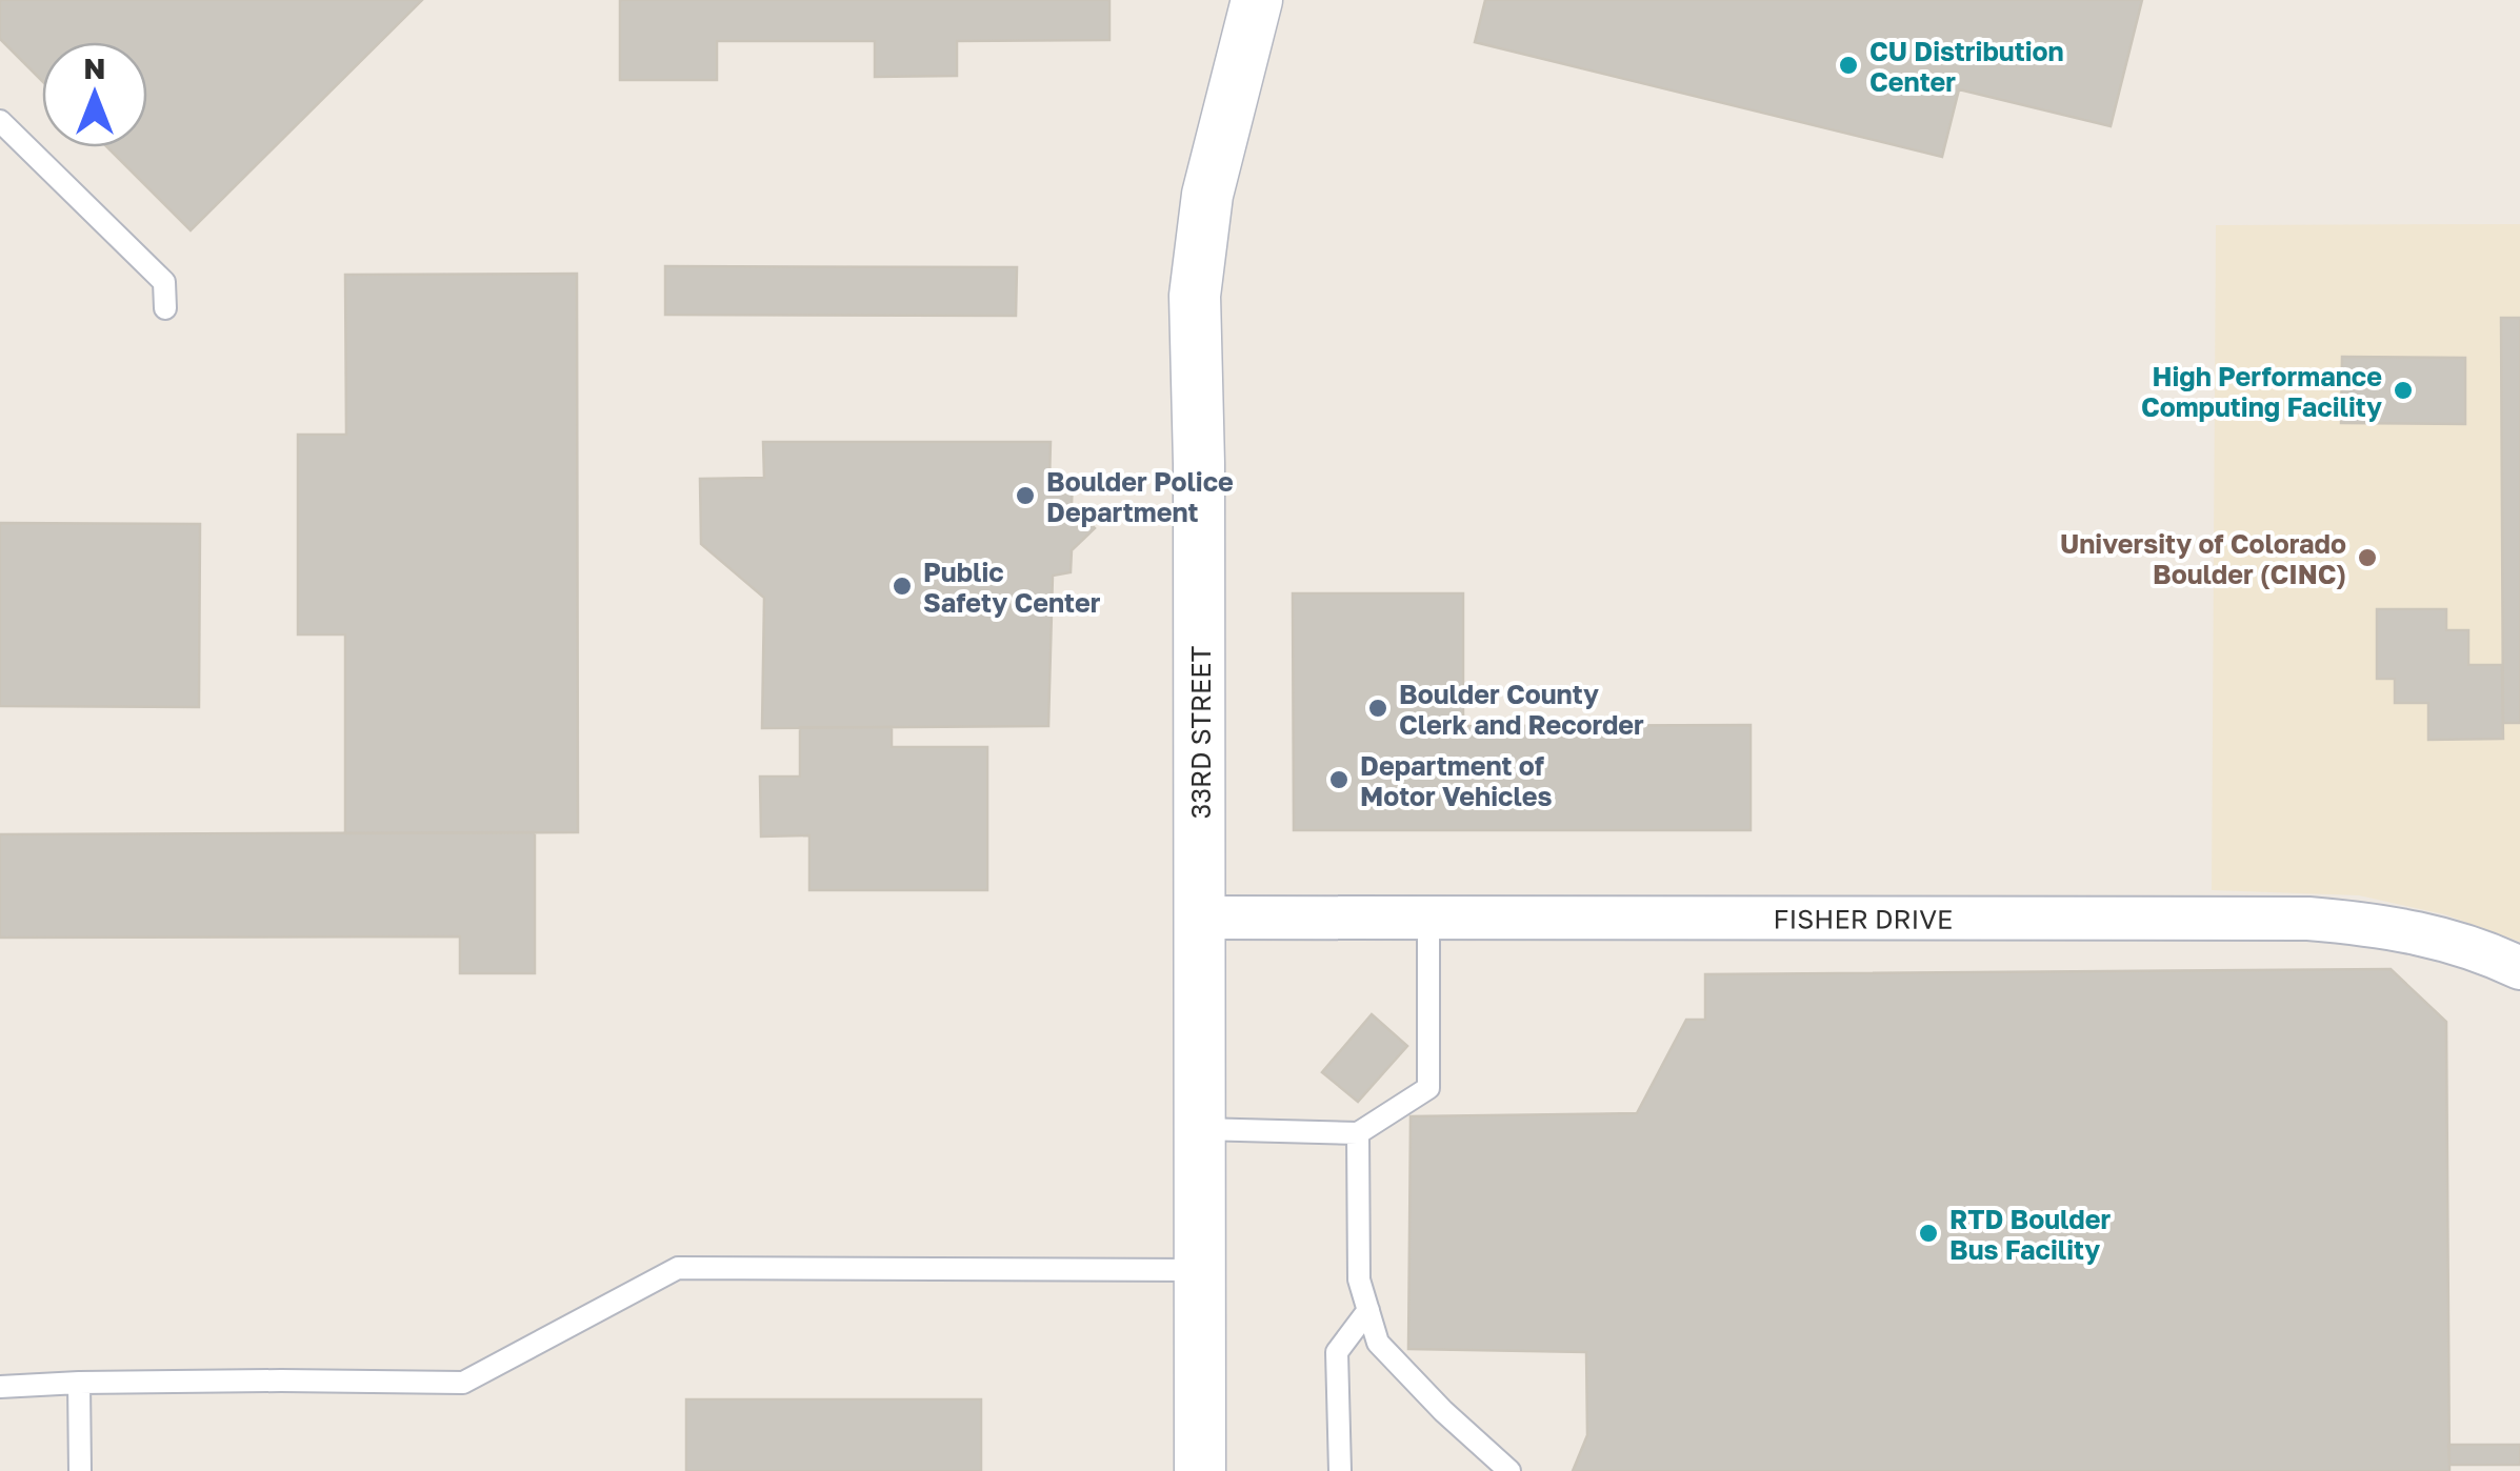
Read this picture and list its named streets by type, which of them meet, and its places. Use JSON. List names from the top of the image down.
{
  "streets": {
    "street": ["33RD STREET", "FISHER DRIVE"]
  },
  "crossings": [
    ["33RD STREET", "FISHER DRIVE"]
  ],
  "places": [
    "CU Distribution Center",
    "High Performance Computing Facility",
    "Boulder Police Department",
    "University of Colorado Boulder (CINC)",
    "Public Safety Center",
    "Boulder County Clerk and Recorder",
    "Department of Motor Vehicles",
    "RTD Boulder Bus Facility"
  ],
  "north": "top"
}
